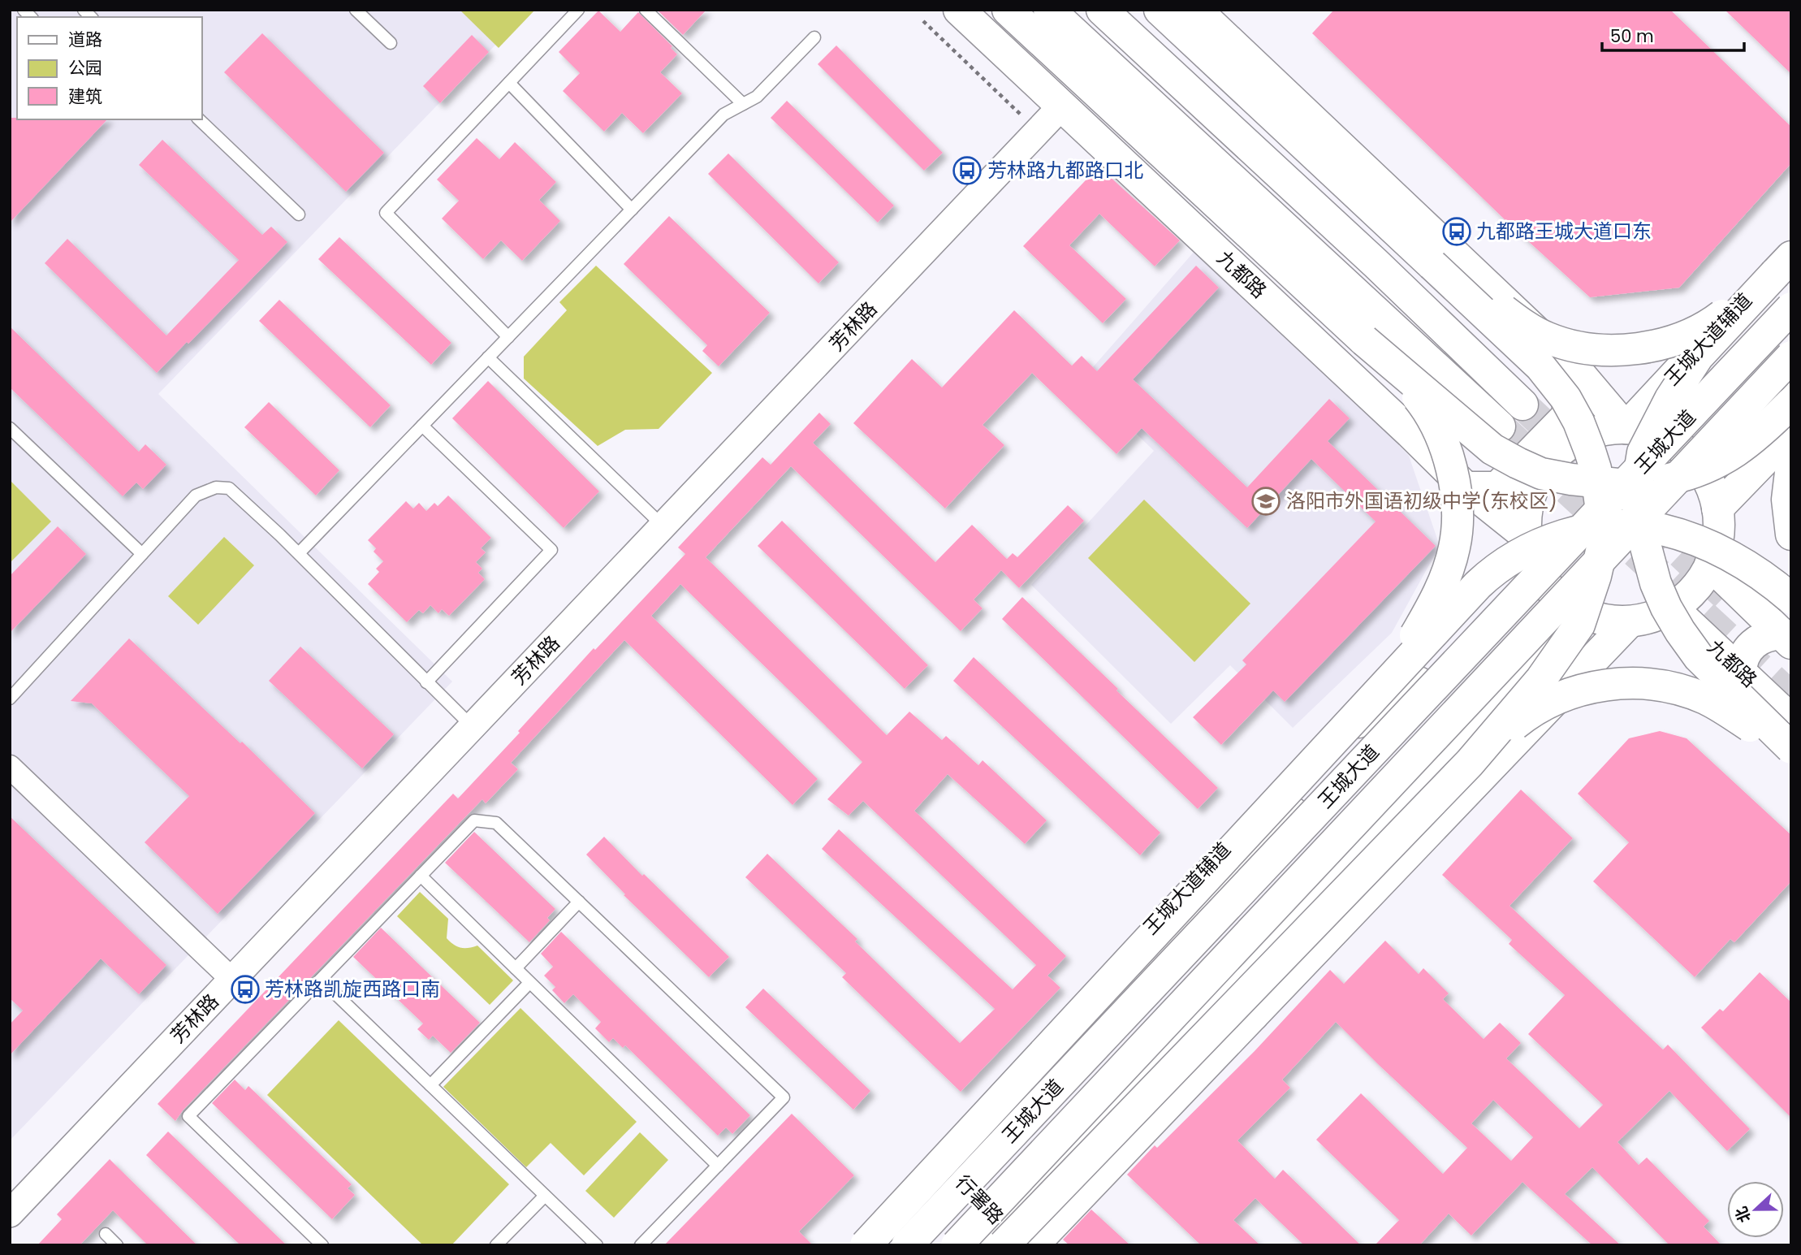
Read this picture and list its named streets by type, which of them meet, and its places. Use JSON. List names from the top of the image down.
{
  "streets": {
    "main road": ["九都路", "王城大道辅道", "王城大道"],
    "street": ["芳林路", "行署路"]
  },
  "crossings": [
    ["九都路", "芳林路"],
    ["九都路", "王城大道辅道"],
    ["九都路", "王城大道"],
    ["王城大道辅道", "王城大道"],
    ["王城大道辅道", "行署路"],
    ["王城大道", "行署路"]
  ],
  "places": {
    "bus stop": ["芳林路九都路口北", "九都路王城大道口东", "芳林路凯旋西路口南"],
    "school or university": ["洛阳市外国语初级中学(东校区)"]
  },
  "legend": ["道路", "公园", "建筑"],
  "scale_bar": "50 m",
  "north": "left"
}
